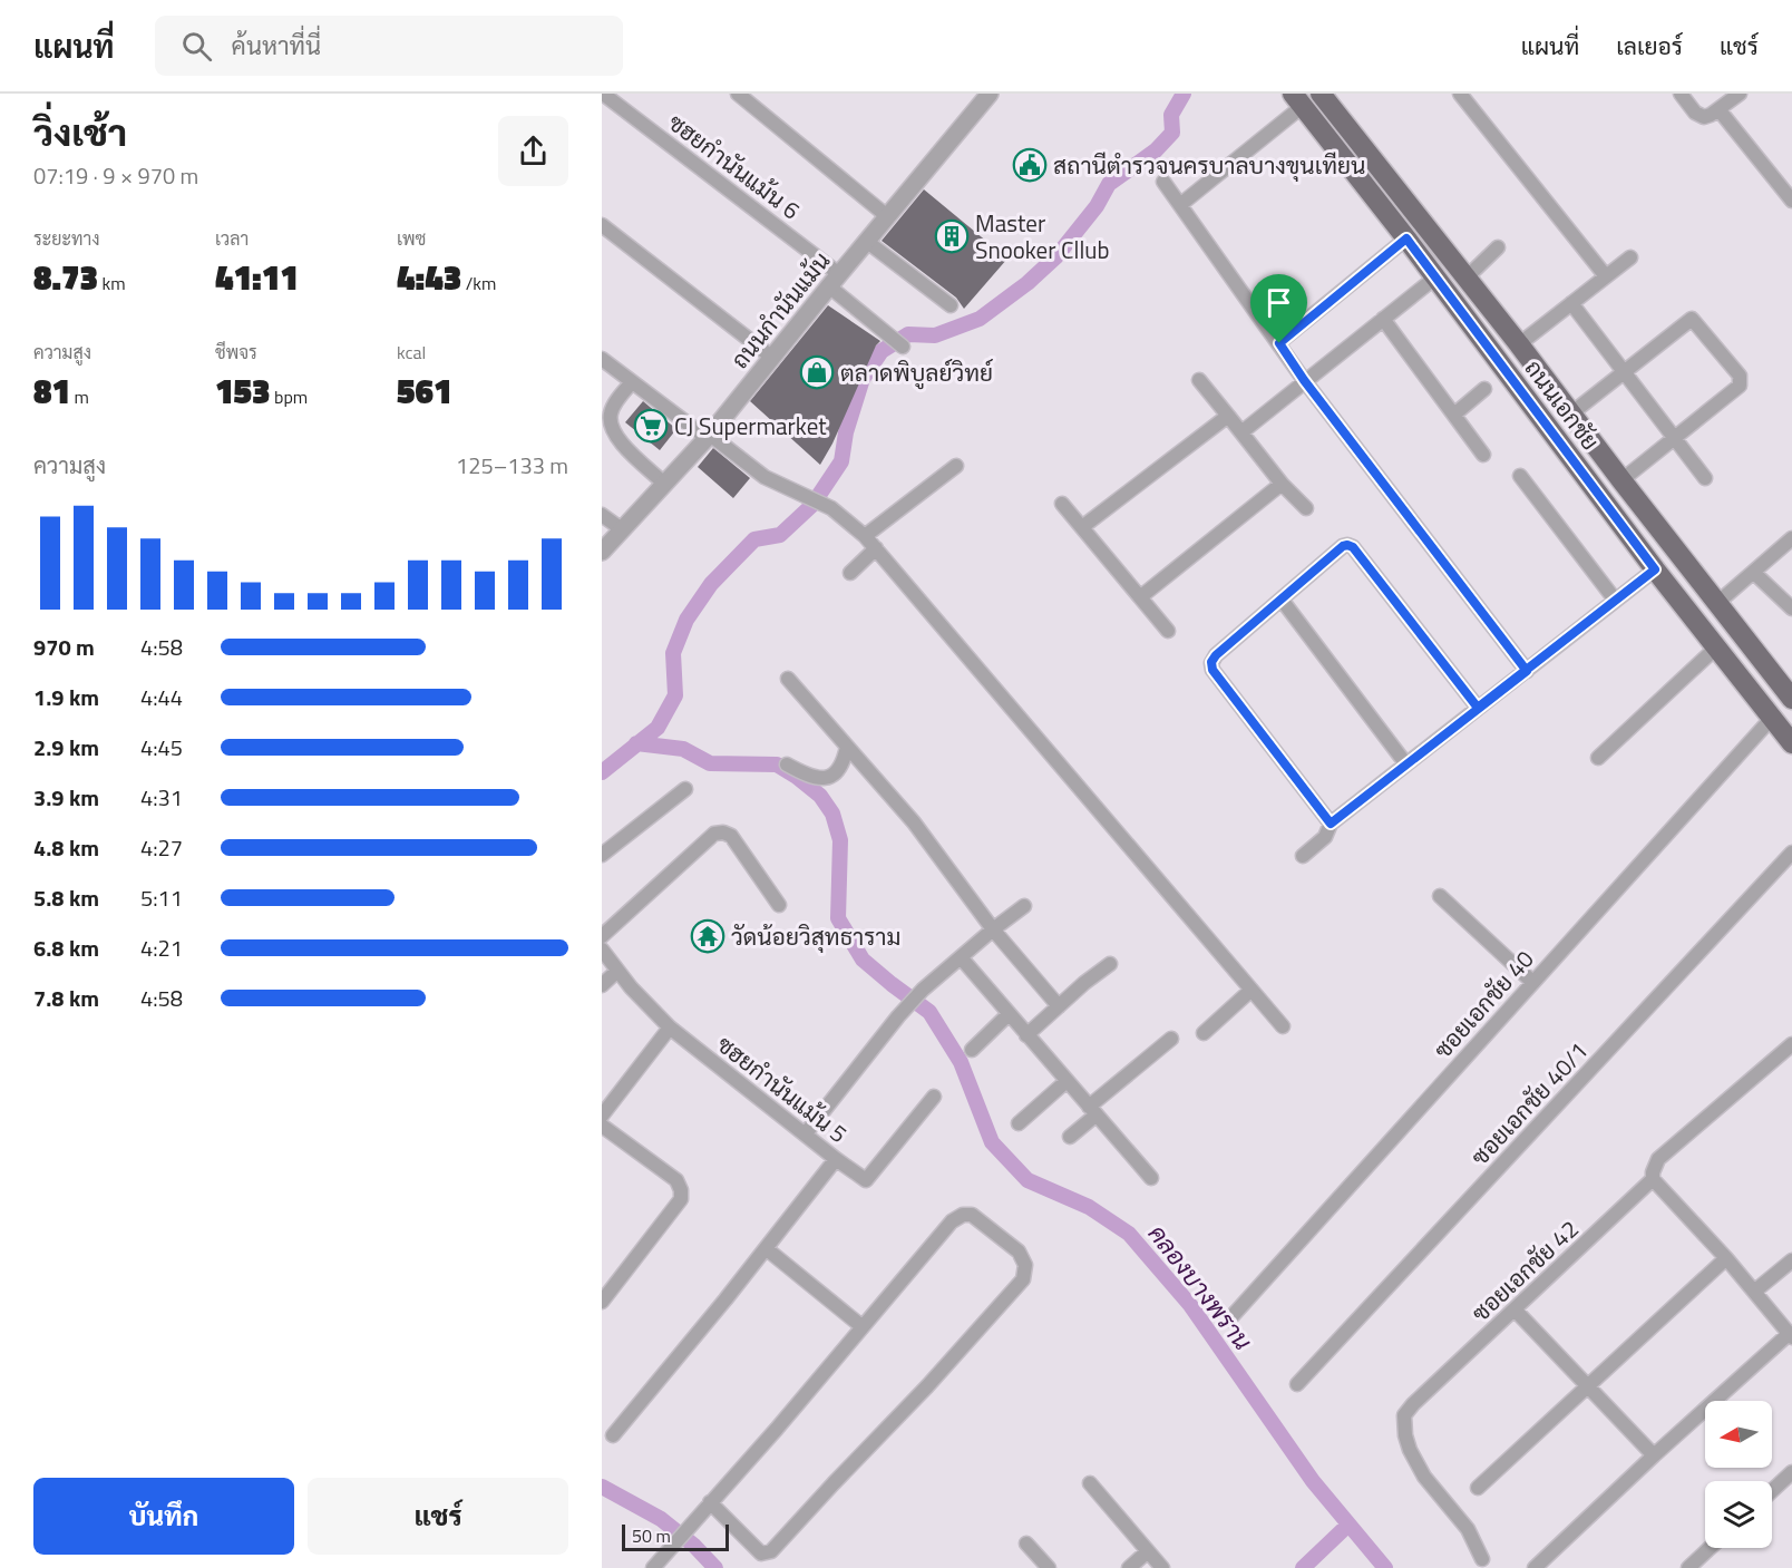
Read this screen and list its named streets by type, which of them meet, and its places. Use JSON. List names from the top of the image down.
{
  "streets": {
    "main road": ["ถนนเอกชัย"],
    "street": [
      "ซฮยกำนันแม้น 6",
      "ถนนกำนันแม้น",
      "ซอยเอกชัย 40",
      "ซฮยกำนันแม้น 5",
      "ซอยเอกชัย 40/1",
      "ซอยเอกชัย 42"
    ]
  },
  "crossings": [
    ["ซฮยกำนันแม้น 6", "ถนนกำนันแม้น"],
    ["ถนนเอกชัย", "ซอยเอกชัย 40"]
  ],
  "water": ["คลองบางพราน"],
  "places": {
    "public building": ["สถานีตำรวจนครบาลบางขุนเทียน"],
    "building": ["Master Snooker Cllub"],
    "shop": ["ตลาดพิบูลย์วิทย์"],
    "supermarket": ["CJ Supermarket"],
    "temple": ["วัดน้อยวิสุทธาราม"]
  },
  "scale_bar": "50 m",
  "north": "left",
  "page": {
    "header": "แผนที่",
    "search": "ค้นหาที่นี่",
    "nav": ["แผนที่", "เลเยอร์", "แชร์"],
    "heading": ["วิ่งเช้า", "07:19 · 9 × 970 m"],
    "stats": [
      ["ระยะทาง", "8.73 km"],
      ["เวลา", "41:11"],
      ["เพซ", "4:43 /km"],
      ["ความสูง", "81 m"],
      ["ชีพจร", "153 bpm"],
      ["kcal", "561"]
    ],
    "chart": ["ความสูง", "125–133 m"],
    "list": [
      {
        "name": "970 m",
        "note": "4:58"
      },
      {
        "name": "1.9 km",
        "note": "4:44"
      },
      {
        "name": "2.9 km",
        "note": "4:45"
      },
      {
        "name": "3.9 km",
        "note": "4:31"
      },
      {
        "name": "4.8 km",
        "note": "4:27"
      },
      {
        "name": "5.8 km",
        "note": "5:11"
      },
      {
        "name": "6.8 km",
        "note": "4:21"
      },
      {
        "name": "7.8 km",
        "note": "4:58"
      }
    ],
    "buttons": ["บันทึก", "แชร์"],
    "scale": "50 m"
  }
}
